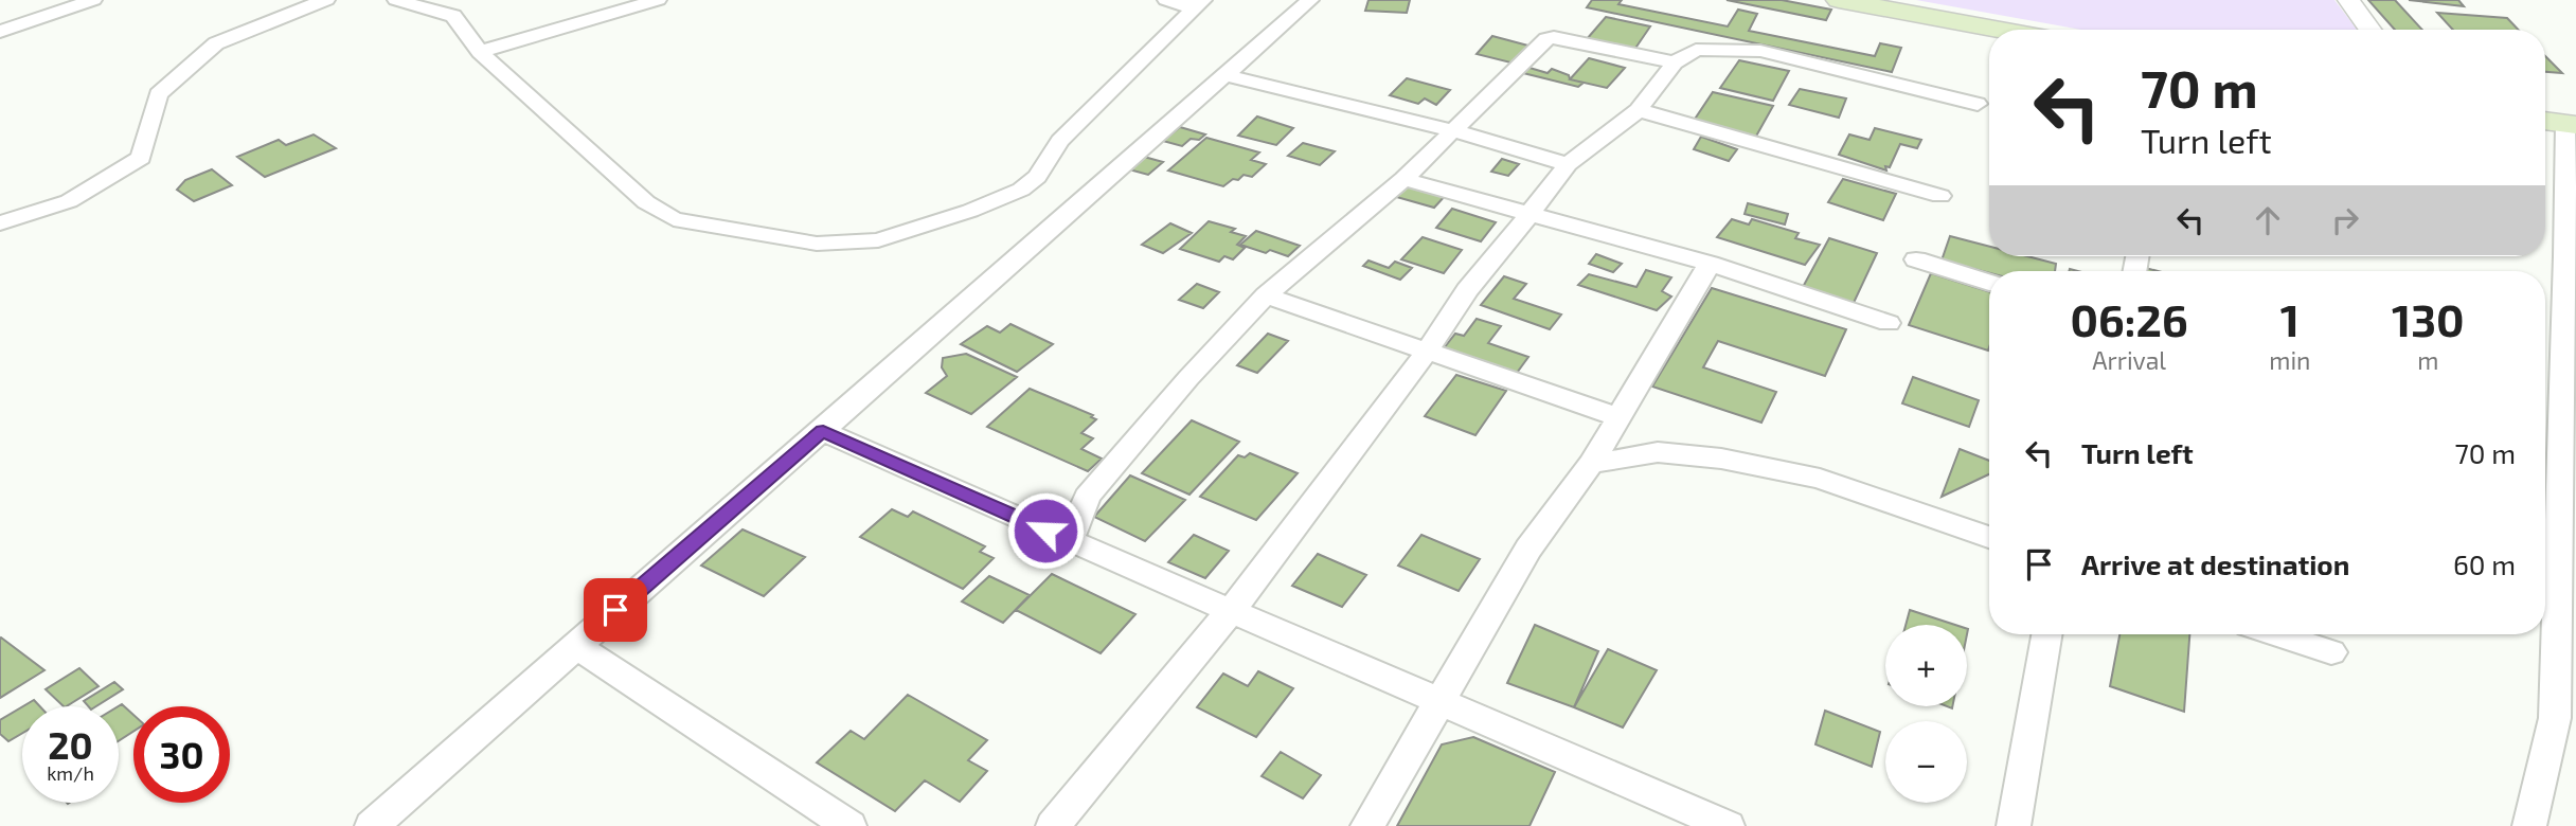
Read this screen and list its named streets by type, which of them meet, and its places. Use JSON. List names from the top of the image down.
{
  "page": {
    "turn": ["70 m", "Turn left"],
    "eta": [
      "06:26",
      "Arrival",
      "1",
      "min",
      "130",
      "m"
    ],
    "list": [
      {
        "name": "Turn left",
        "value": "70 m"
      },
      {
        "name": "Arrive at destination",
        "value": "60 m"
      }
    ],
    "map_buttons": ["+", "−"],
    "speed": "20 km/h",
    "limit": "30"
  }
}
